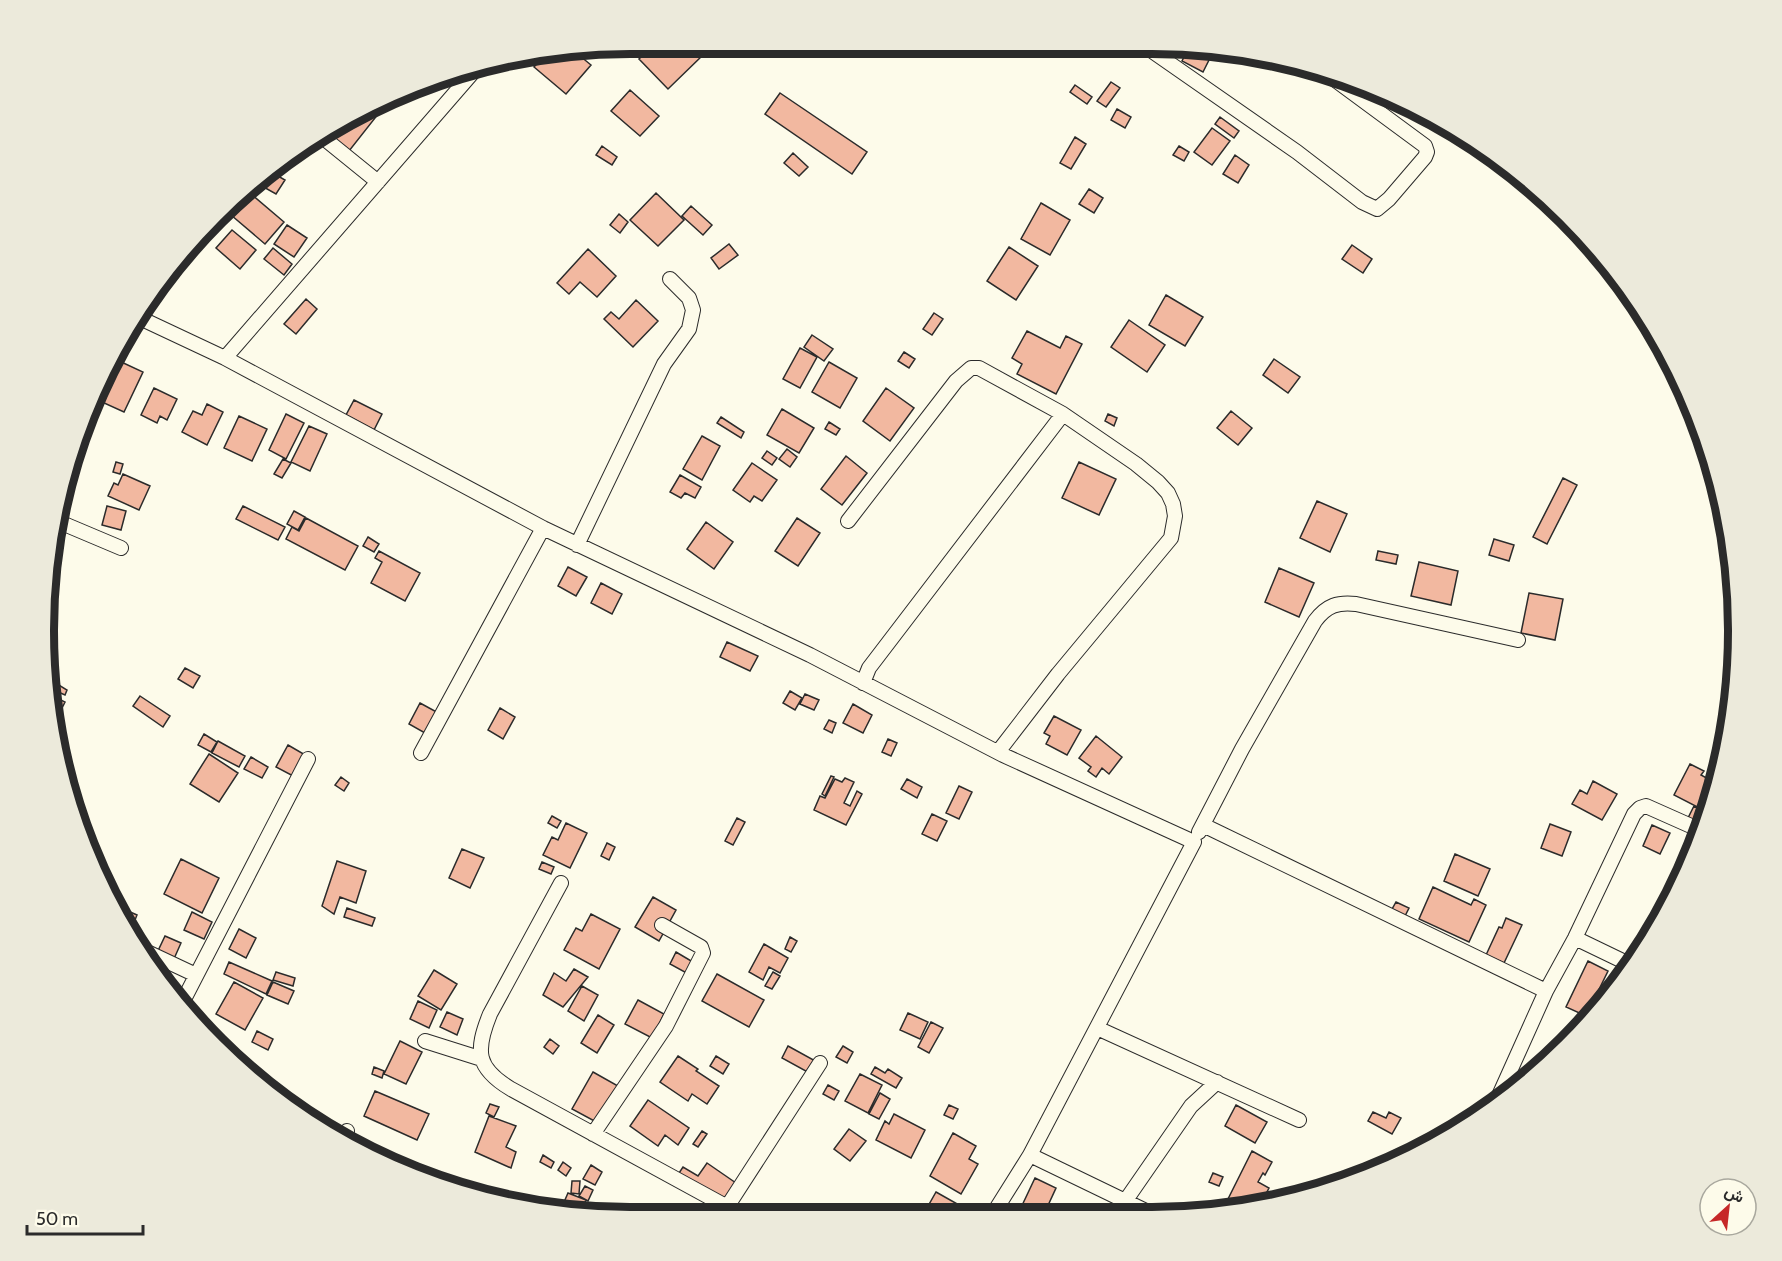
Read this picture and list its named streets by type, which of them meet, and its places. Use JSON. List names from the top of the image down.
{
  "scale_bar": "50 m",
  "north": "top right"
}
